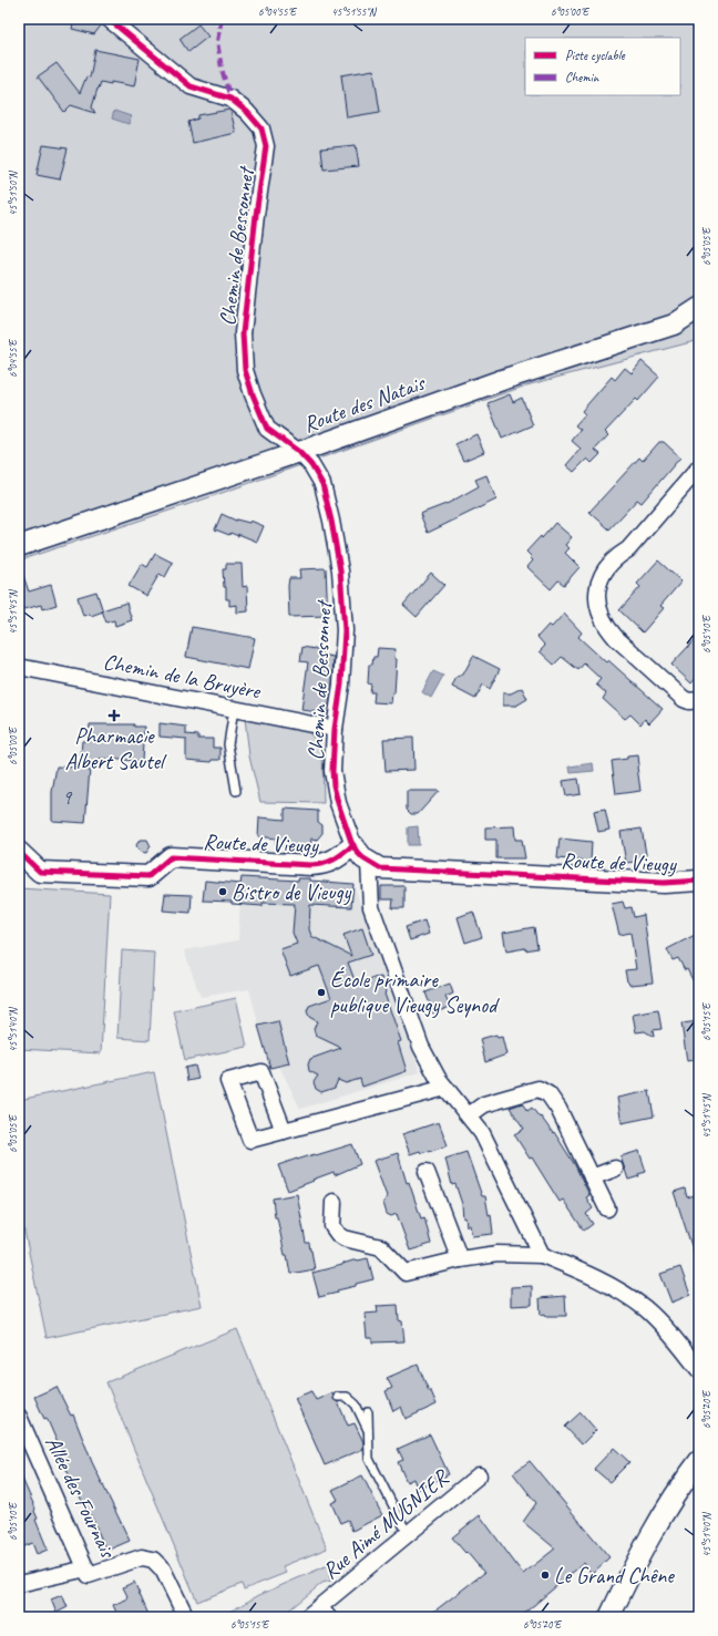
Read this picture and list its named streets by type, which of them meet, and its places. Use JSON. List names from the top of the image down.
{
  "streets": {
    "street": [
      "Chemin de Bessonnet",
      "Route des Natais",
      "Chemin de la Bruyère",
      "Route de Vieugy",
      "Allée des Fournais",
      "Rue Aimé MUGNIER"
    ]
  },
  "crossings": [
    ["Chemin de Bessonnet", "Route des Natais"],
    ["Chemin de Bessonnet", "Chemin de la Bruyère"],
    ["Chemin de Bessonnet", "Route de Vieugy"]
  ],
  "places": {
    "health": ["Pharmacie Albert Sautel"],
    "other": ["Bistro de Vieugy", "École primaire publique Vieugy Seynod", "Le Grand Chêne"]
  },
  "house_numbers": ["9"],
  "legend": ["Piste cyclable", "Chemin"],
  "coordinates": [
    "6°04'55\"E",
    "45°51'55\"N",
    "6°05'00\"E",
    "45°51'50\"N",
    "6°05'05\"E",
    "45°51'45\"N",
    "6°05'10\"E",
    "6°05'15\"E",
    "45°51'40\"N",
    "6°05'20\"E"
  ]
}
